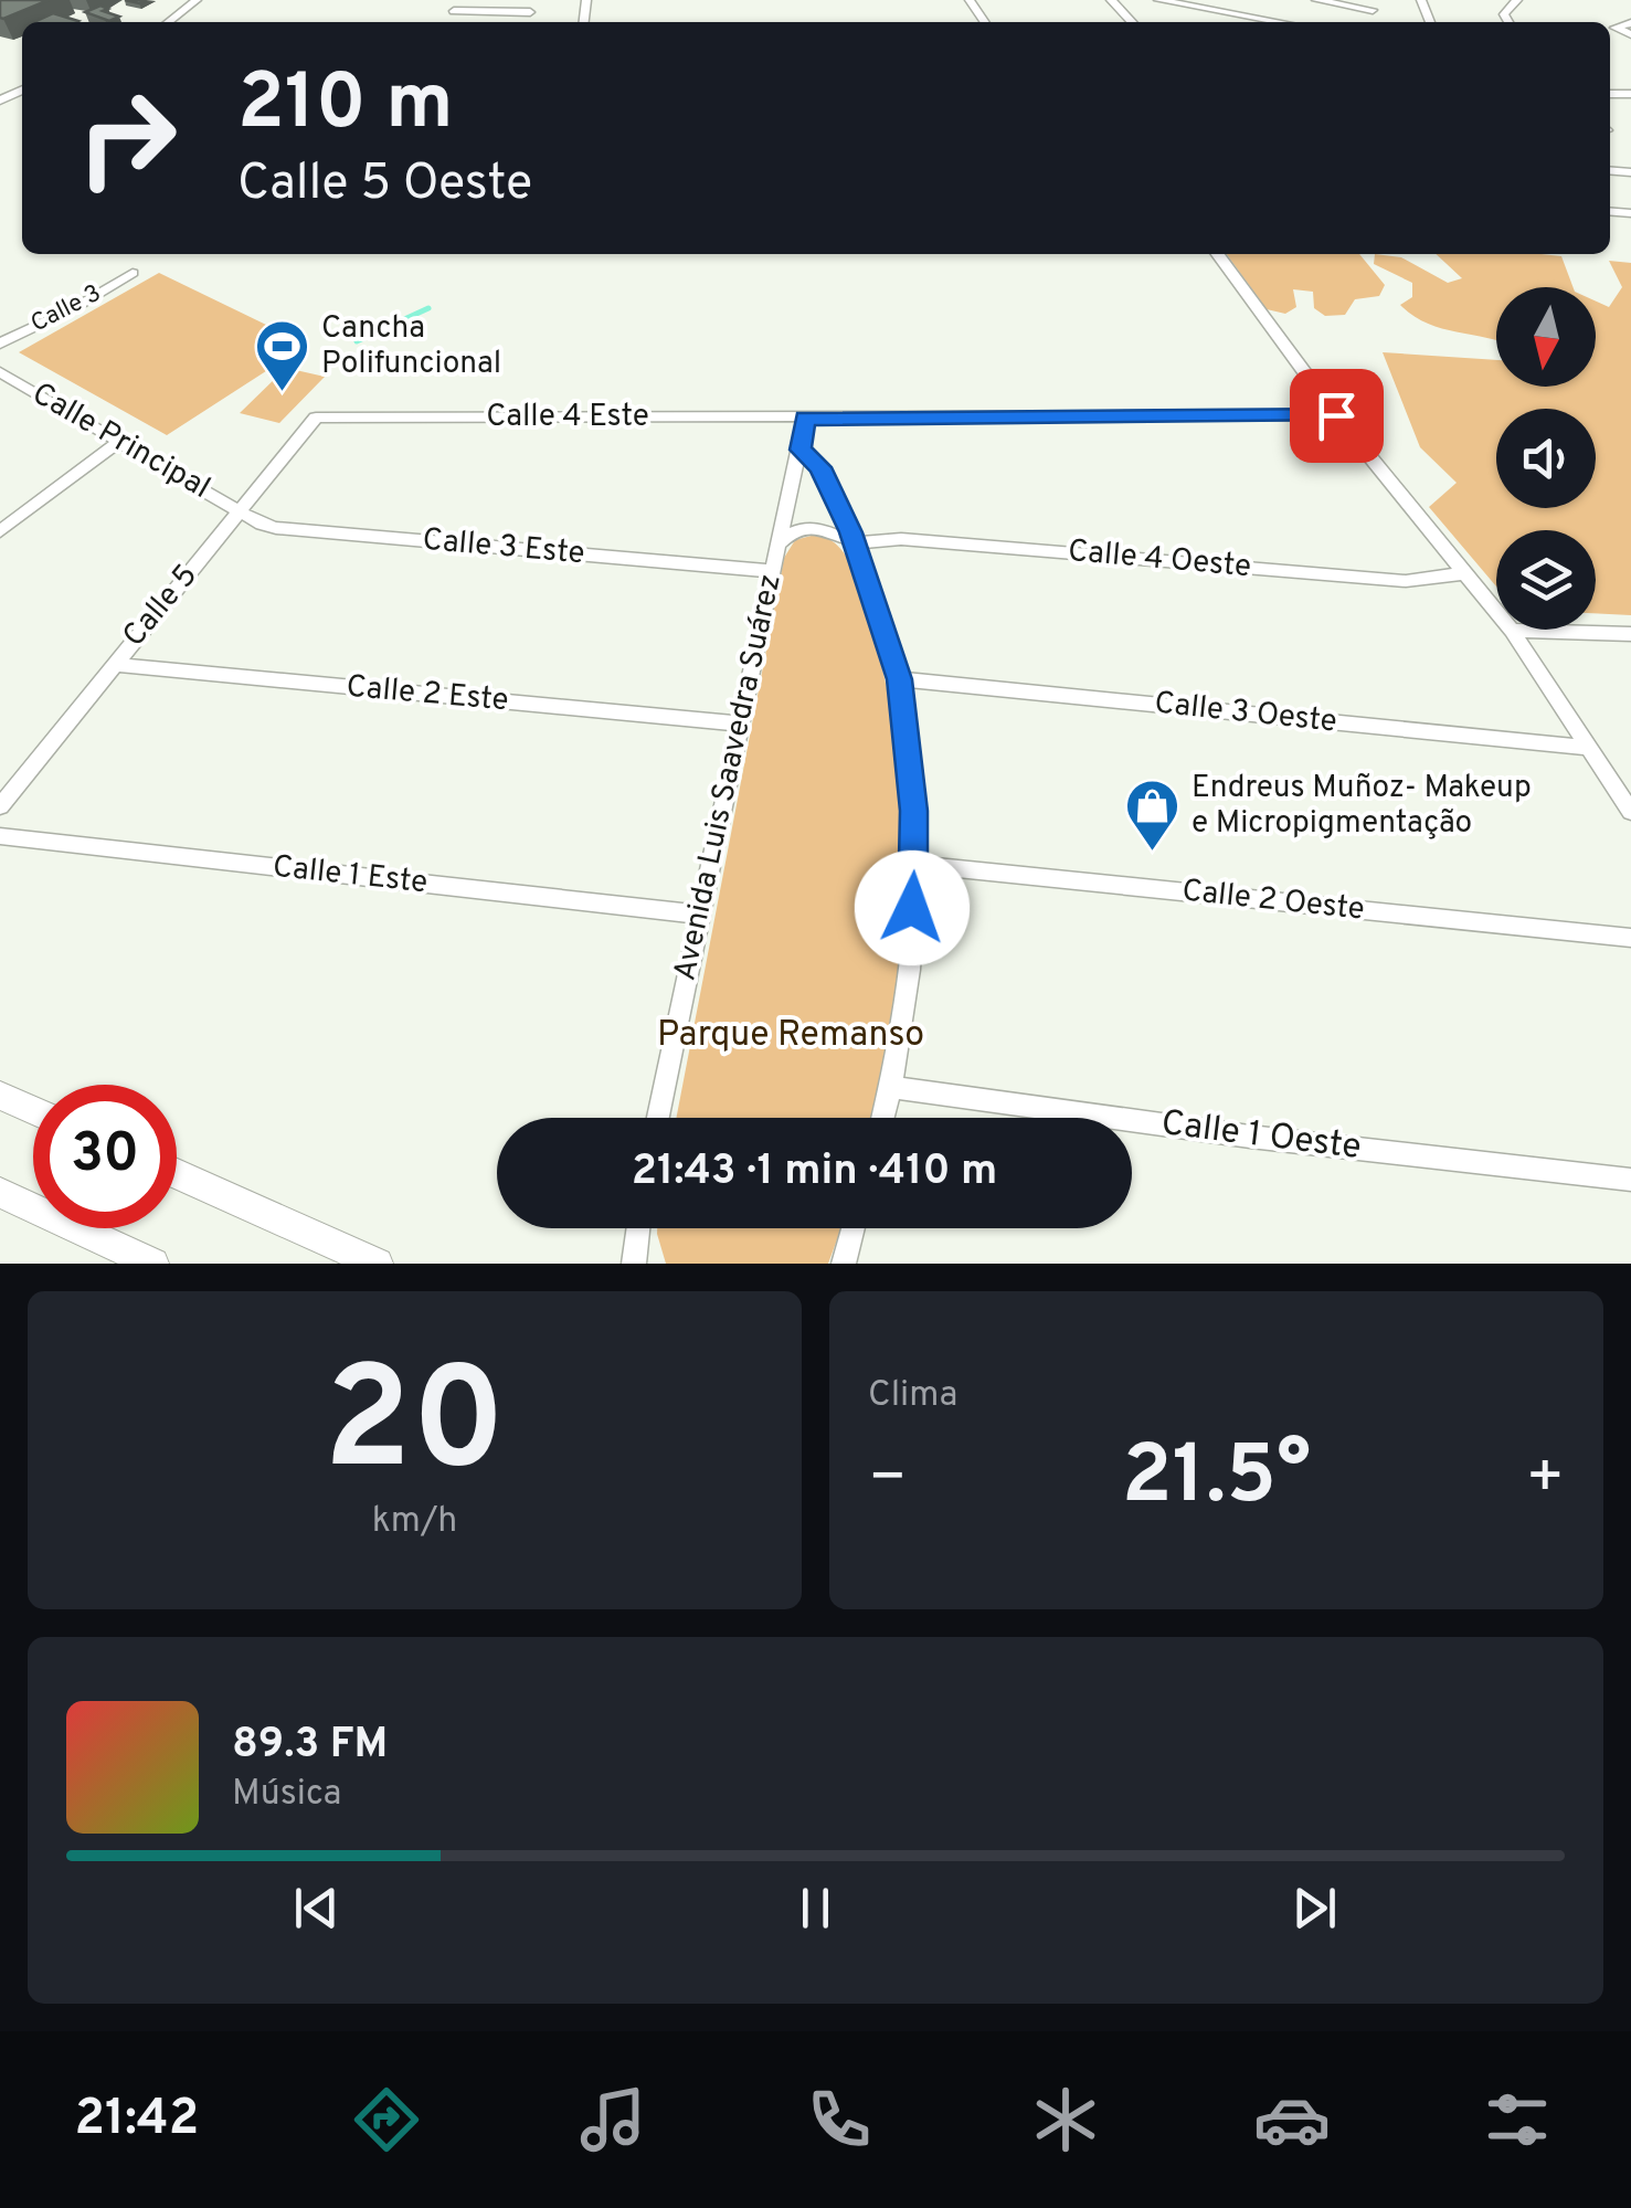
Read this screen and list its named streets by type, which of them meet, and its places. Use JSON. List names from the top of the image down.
{
  "streets": {
    "street": [
      "Calle 3",
      "Calle 4 Este",
      "Calle Principal",
      "Calle 3 Este",
      "Calle 4 Oeste",
      "Calle 5",
      "Calle 2 Este",
      "Calle 3 Oeste",
      "Avenida Luis Saavedra Suárez",
      "Calle 1 Este",
      "Calle 2 Oeste",
      "Calle 1 Oeste"
    ]
  },
  "crossings": [
    ["Calle 4 Este", "Calle 5"],
    ["Calle 4 Este", "Avenida Luis Saavedra Suárez"],
    ["Calle Principal", "Calle 3 Este"],
    ["Calle Principal", "Calle 5"],
    ["Calle 3 Este", "Calle 5"],
    ["Calle 3 Este", "Avenida Luis Saavedra Suárez"],
    ["Calle 4 Oeste", "Avenida Luis Saavedra Suárez"],
    ["Calle 5", "Calle 2 Este"],
    ["Calle 2 Este", "Avenida Luis Saavedra Suárez"],
    ["Avenida Luis Saavedra Suárez", "Calle 1 Este"]
  ],
  "parks": ["Parque Remanso"],
  "places": {
    "sports": ["Cancha Polifuncional"],
    "shop": ["Endreus Muñoz- Makeup e Micropigmentação"]
  },
  "north": "bottom",
  "page": {
    "turn": ["210 m", "Calle 5 Oeste"],
    "limit": "30",
    "trip": "21:43 · 1 min · 410 m",
    "tile": [
      ["20", "km/h"],
      "Clima"
    ],
    "heat": ["−", "21.5°", "+"],
    "song": ["89.3 FM", "Música"],
    "tabs": "21:42"
  }
}
